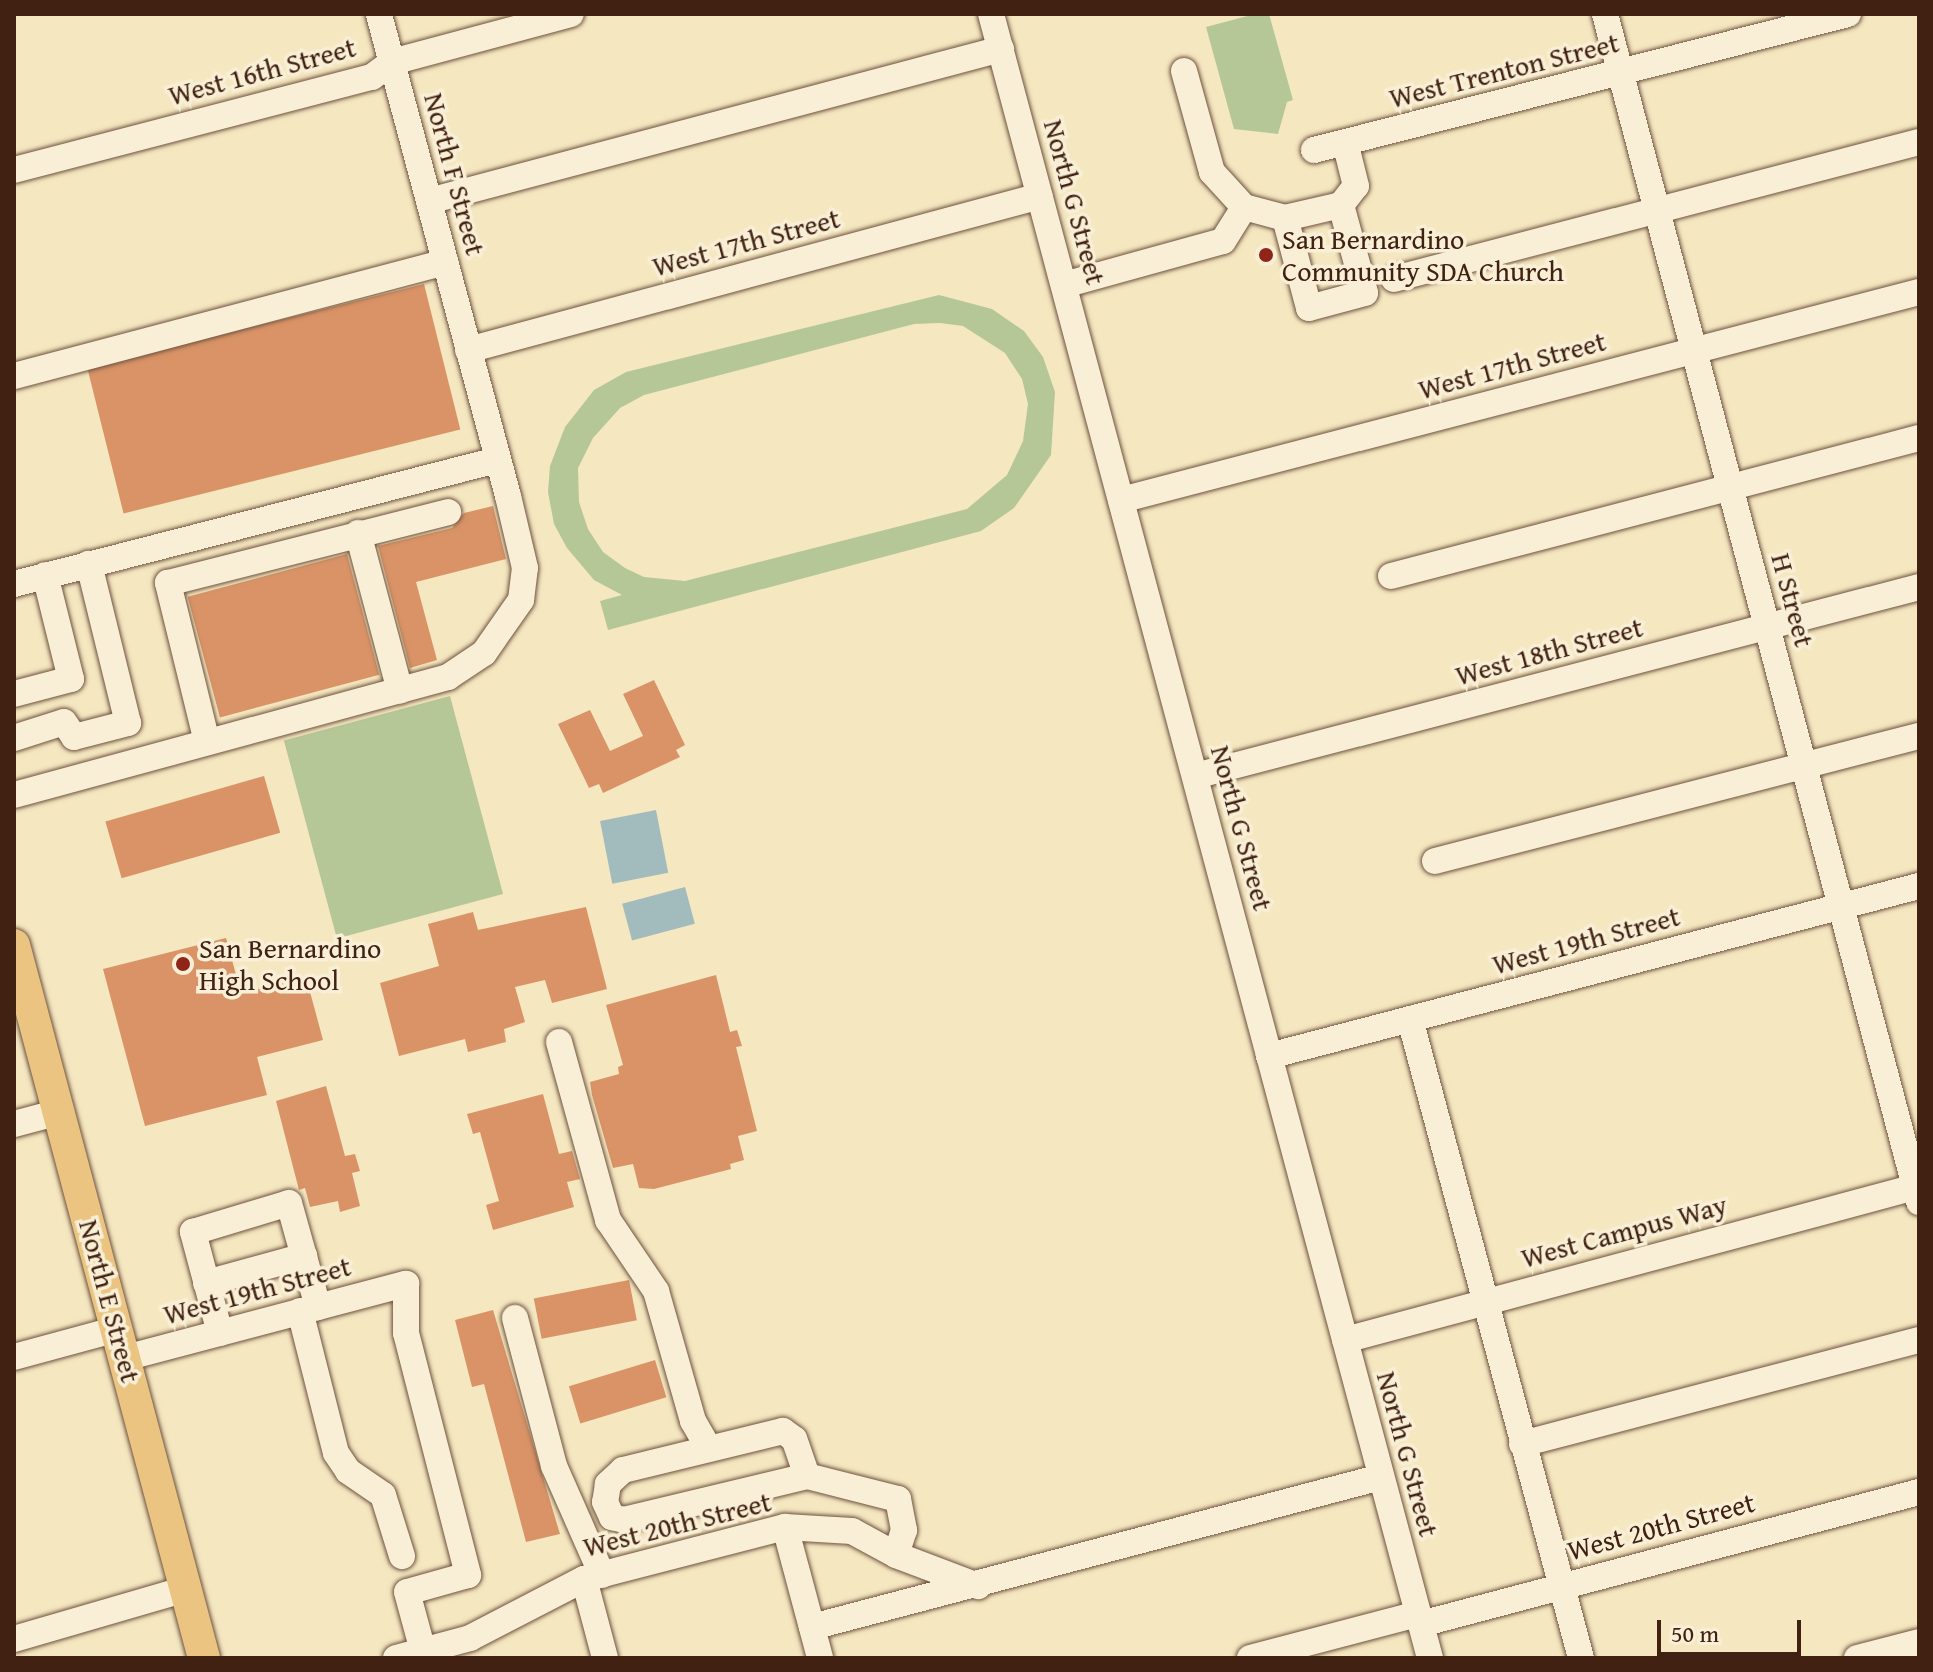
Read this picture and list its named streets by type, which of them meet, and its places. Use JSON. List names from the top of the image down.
{
  "streets": {
    "main road": ["North E Street"],
    "street": [
      "West Trenton Street",
      "West 16th Street",
      "North F Street",
      "North G Street",
      "West 17th Street",
      "H Street",
      "West 18th Street",
      "West 19th Street",
      "West Campus Way",
      "West 20th Street"
    ]
  },
  "crossings": [
    ["West Trenton Street", "H Street"],
    ["West 16th Street", "North F Street"],
    ["North F Street", "West 17th Street"],
    ["North G Street", "West 17th Street"],
    ["North G Street", "West 18th Street"],
    ["North G Street", "West 19th Street"],
    ["North G Street", "West Campus Way"],
    ["North G Street", "West 20th Street"],
    ["West 17th Street", "H Street"],
    ["H Street", "West 18th Street"],
    ["H Street", "West 19th Street"],
    ["H Street", "West Campus Way"],
    ["West 19th Street", "North E Street"],
    ["West 19th Street", "West 20th Street"]
  ],
  "places": ["San Bernardino Community SDA Church", "San Bernardino High School"],
  "scale_bar": "50 m"
}
